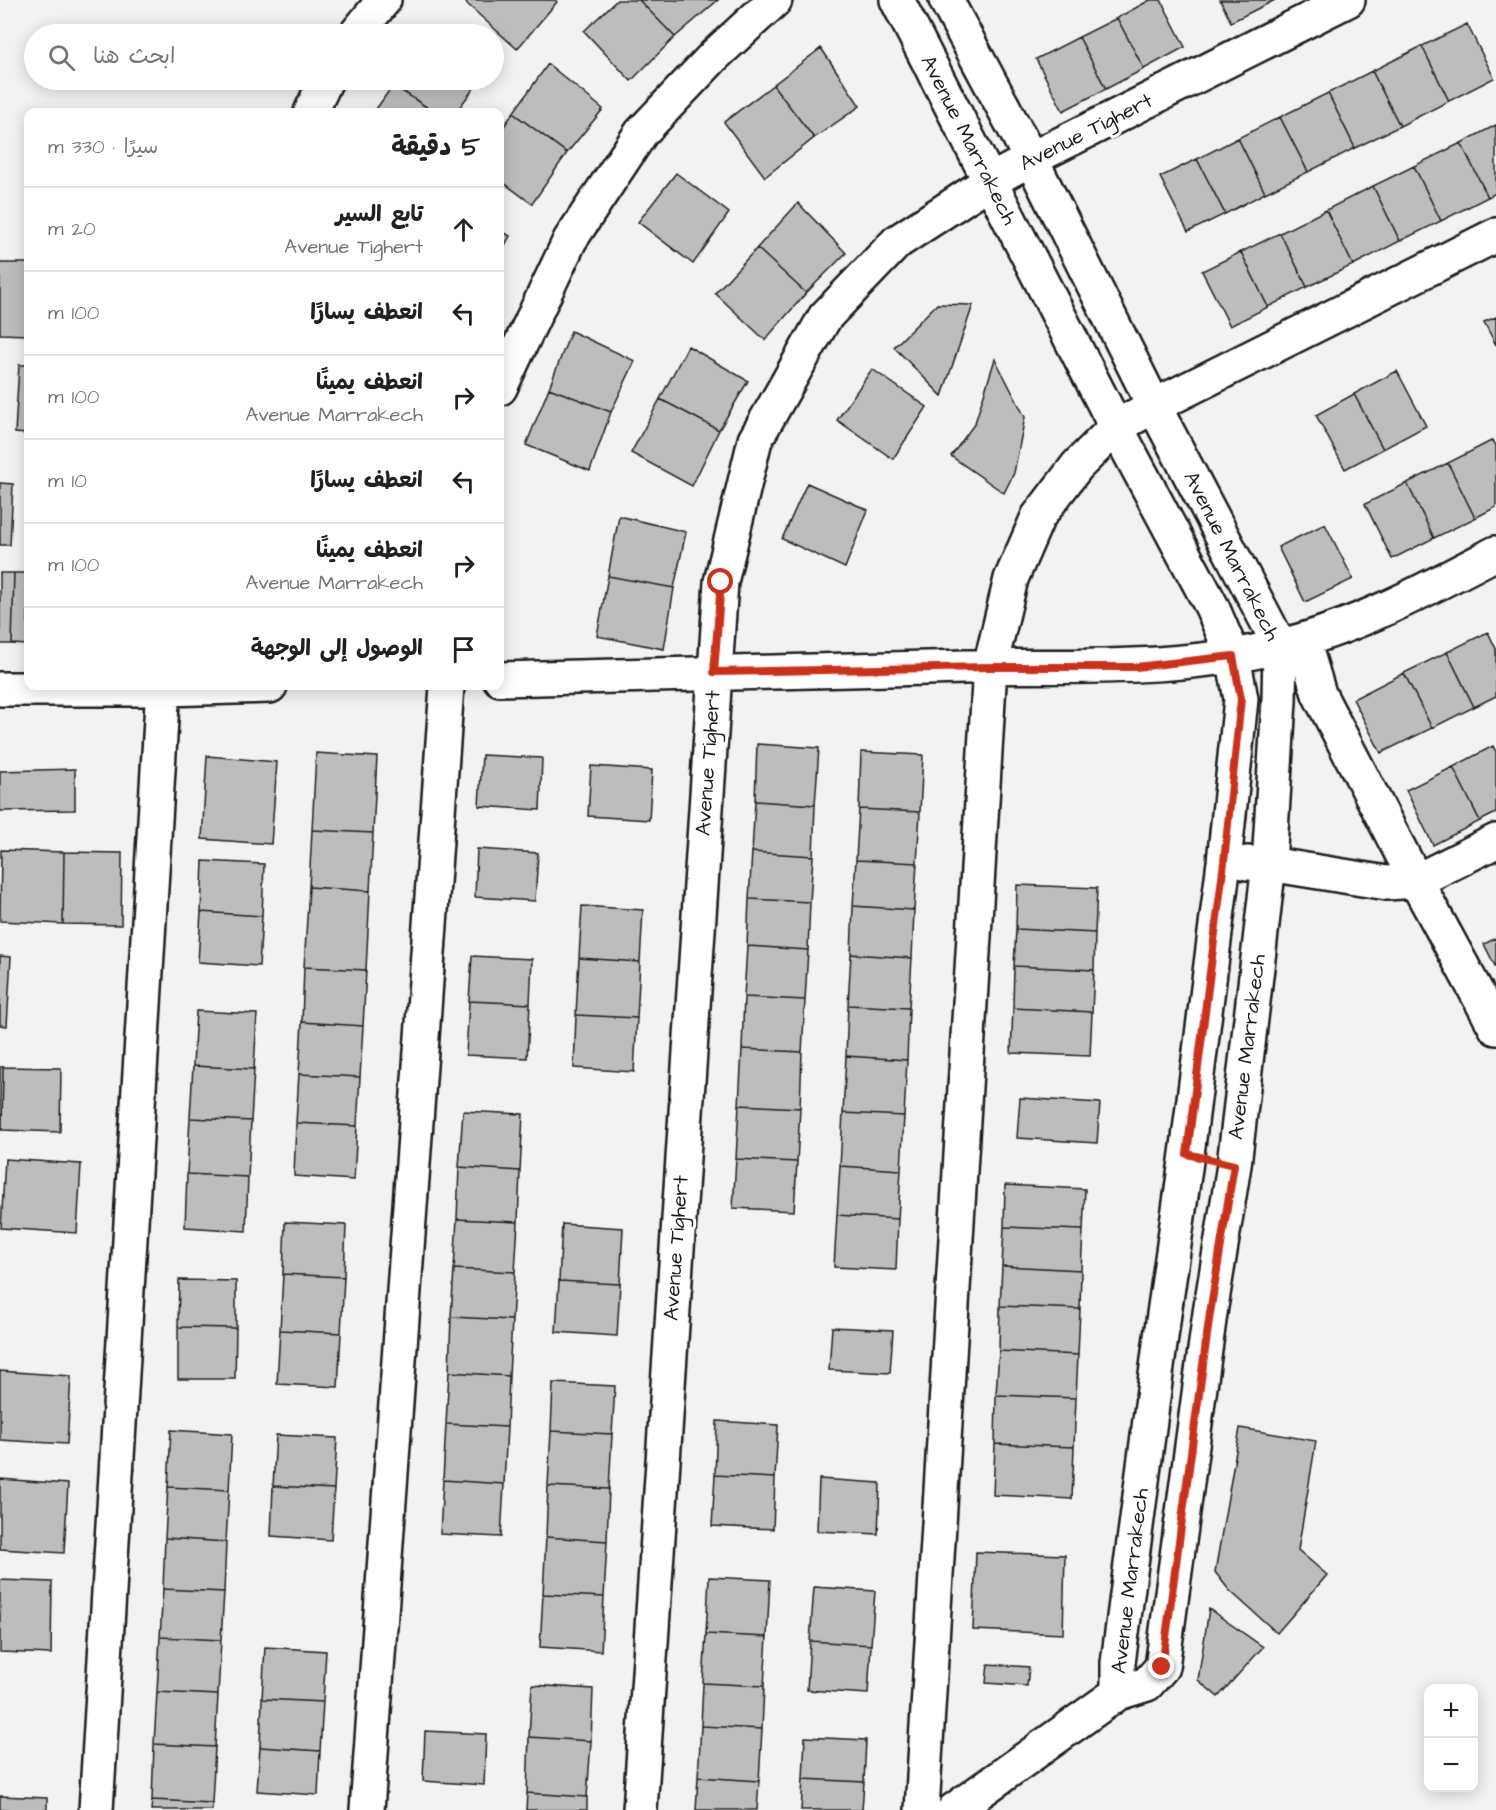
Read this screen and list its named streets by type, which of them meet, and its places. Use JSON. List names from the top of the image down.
{
  "streets": {
    "street": ["Avenue Tighert", "Avenue Marrakech"]
  },
  "crossings": [
    ["Avenue Tighert", "Avenue Marrakech"]
  ],
  "page": {
    "search": "ابحث هنا",
    "heading": ["5 دقيقة", "سيرًا · 330 m"],
    "list": [
      ["تابع السير", "Avenue Tighert", "20 m"],
      ["انعطف يسارًا", "100 m"],
      ["انعطف يمينًا", "Avenue Marrakech", "100 m"],
      ["انعطف يسارًا", "10 m"],
      ["انعطف يمينًا", "Avenue Marrakech", "100 m"],
      "الوصول إلى الوجهة"
    ],
    "map_buttons": ["+", "−"]
  }
}
